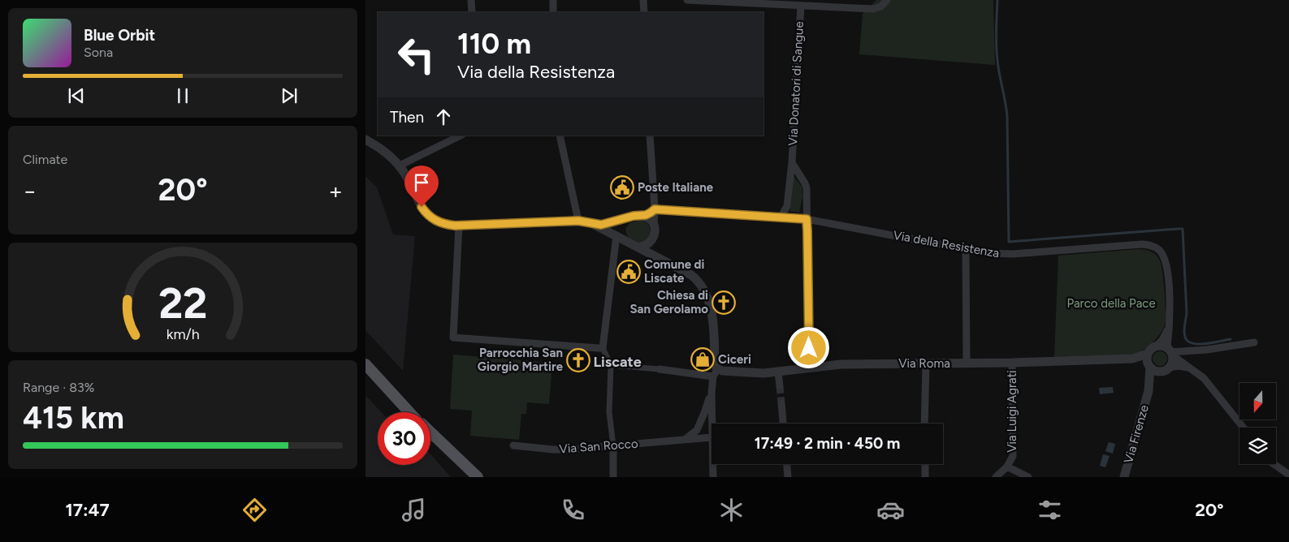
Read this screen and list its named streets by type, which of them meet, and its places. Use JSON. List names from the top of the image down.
{
  "streets": {
    "street": [
      "Via Donatori di Sangue",
      "Via della Resistenza",
      "Via Roma",
      "Via Luigi Agrati",
      "Via Firenze",
      "Via San Rocco"
    ]
  },
  "crossings": [
    ["Via Donatori di Sangue", "Via della Resistenza"],
    ["Via Donatori di Sangue", "Via Roma"],
    ["Via Roma", "Via Luigi Agrati"],
    ["Via Roma", "Via Firenze"]
  ],
  "districts": ["Liscate"],
  "parks": ["Parco della Pace"],
  "places": {
    "public building": ["Poste Italiane", "Comune di Liscate"],
    "church": ["Chiesa di San Gerolamo", "Parrocchia San Giorgio Martire"],
    "shop": ["Ciceri"]
  },
  "north": "bottom",
  "page": {
    "turn": ["110 m", "Via della Resistenza"],
    "song": ["Blue Orbit", "Sona"],
    "then": "Then",
    "tile": [
      "Climate",
      ["Range · 83%", "415 km"]
    ],
    "heat": ["−", "20°", "+"],
    "limit": "30",
    "trip": "17:49 · 2 min · 450 m",
    "tabs": ["17:47", "20°"],
    "gauge": ["22", "km/h"]
  }
}
